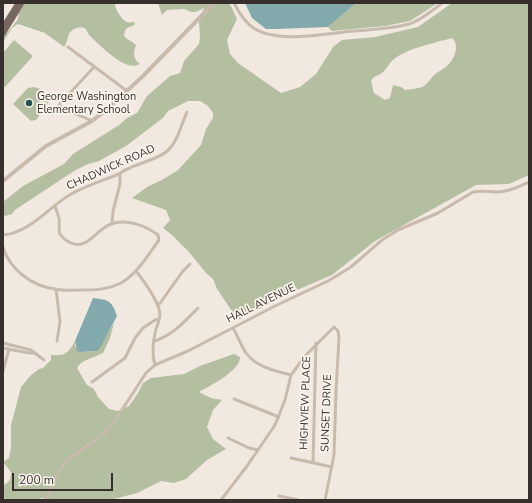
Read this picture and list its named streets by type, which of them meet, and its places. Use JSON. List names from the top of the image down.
{
  "streets": {
    "street": [
      "CHADWICK ROAD",
      "HALL AVENUE",
      "HIGHVIEW PLACE",
      "SUNSET DRIVE"
    ]
  },
  "crossings": [
    ["HIGHVIEW PLACE", "SUNSET DRIVE"]
  ],
  "places": ["George Washington Elementary School"],
  "scale_bar": "200 m"
}
